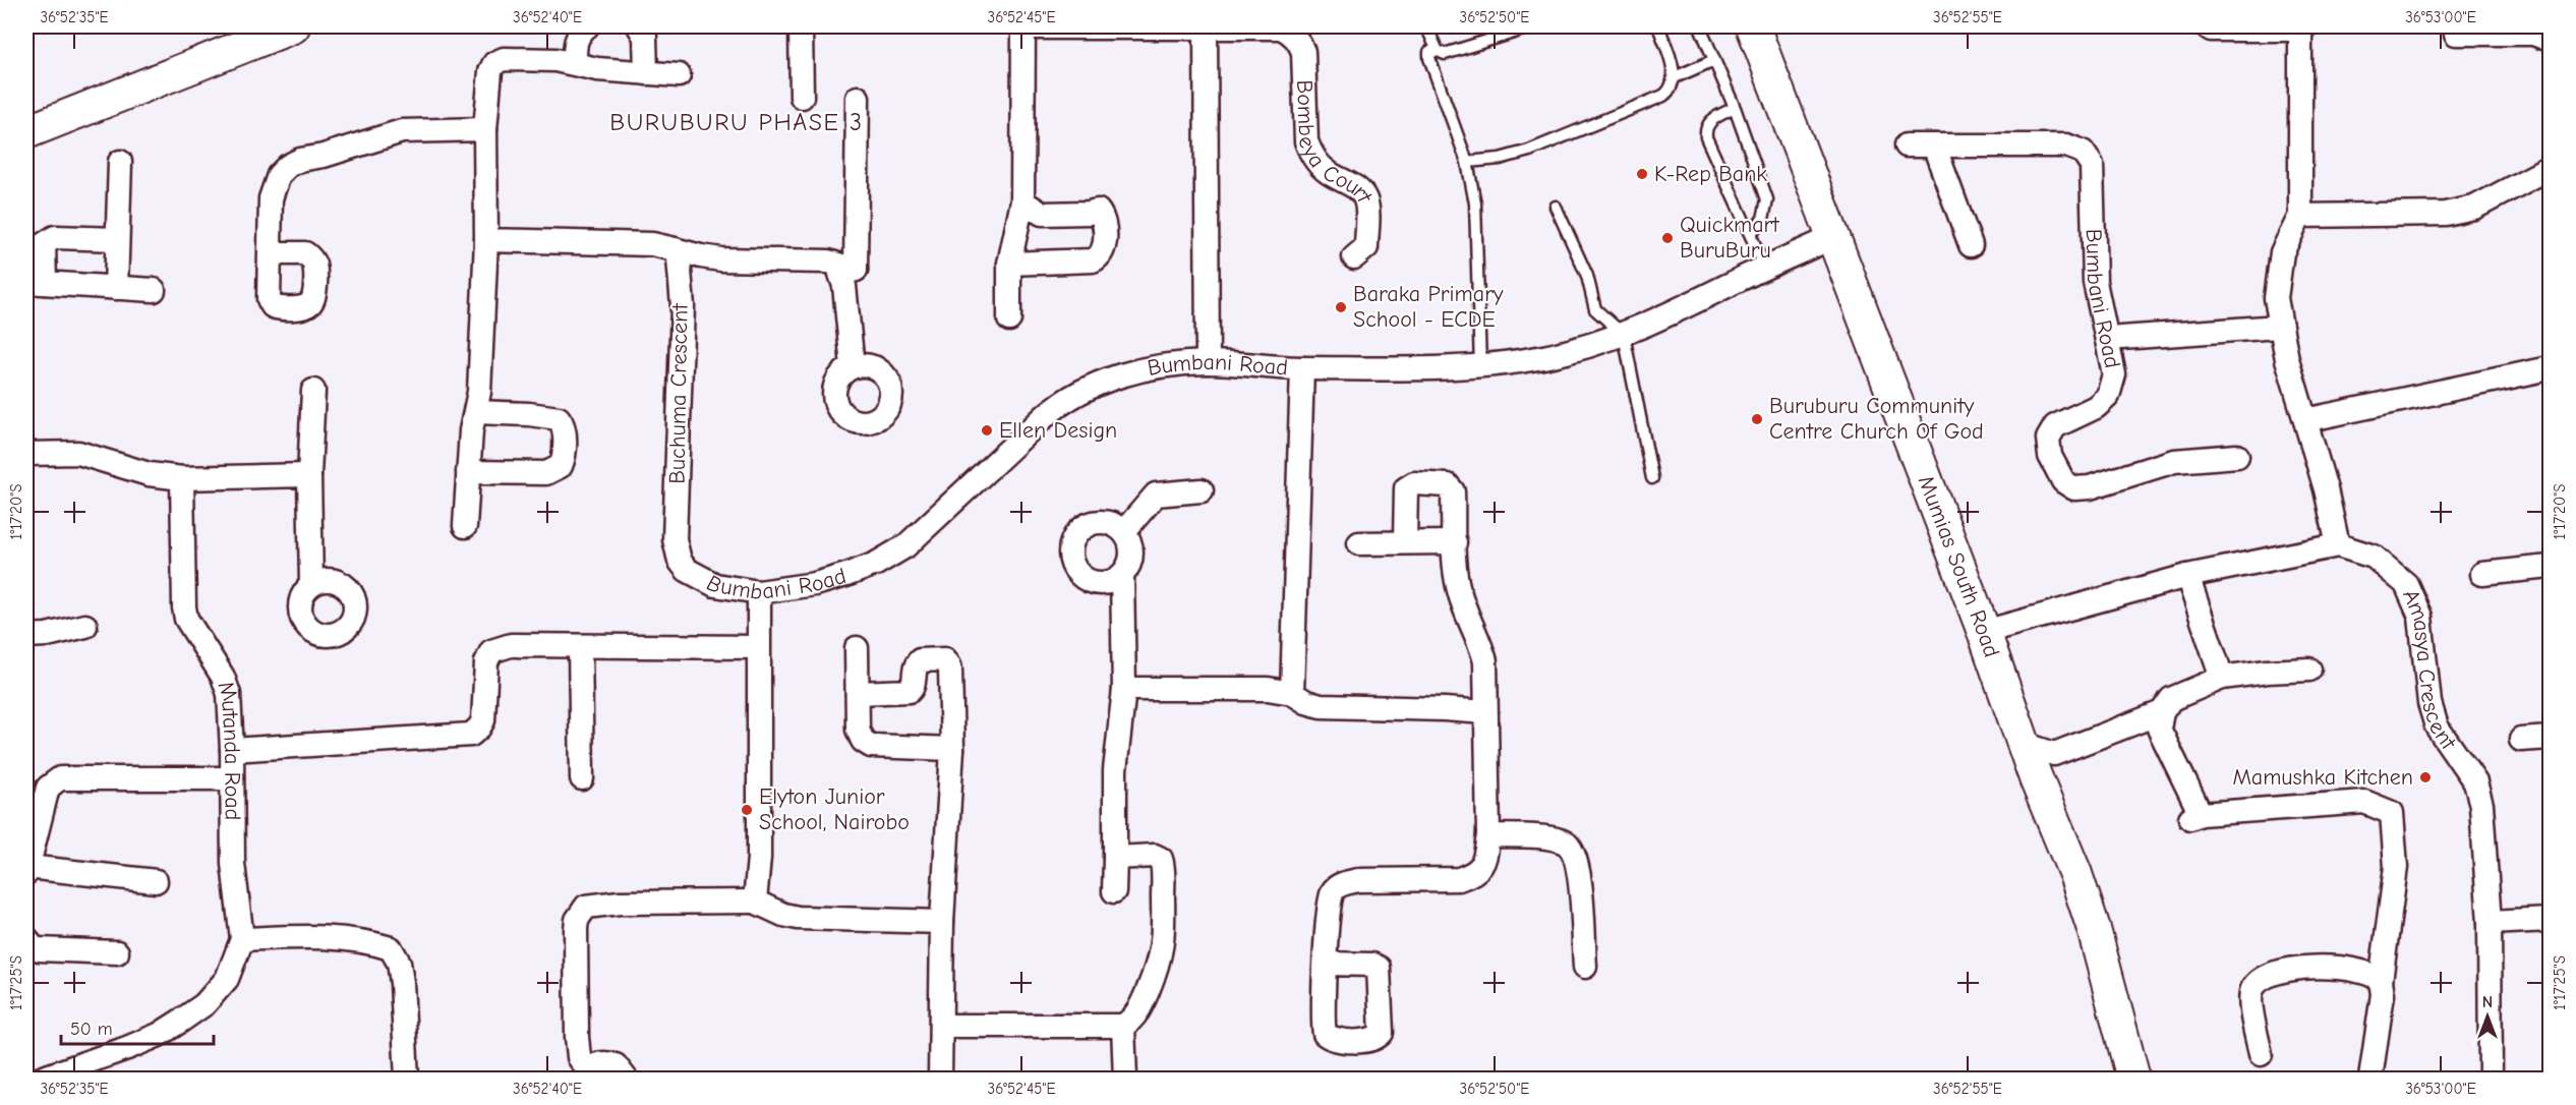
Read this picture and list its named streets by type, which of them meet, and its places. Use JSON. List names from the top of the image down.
{
  "streets": {
    "main road": ["Mumias South Road"],
    "street": [
      "Bombeya Court",
      "Bumbani Road",
      "Buchuma Crescent",
      "Amasya Crescent",
      "Mutanda Road"
    ]
  },
  "crossings": [
    ["Bumbani Road", "Buchuma Crescent"],
    ["Bumbani Road", "Mumias South Road"],
    ["Mumias South Road", "Amasya Crescent"]
  ],
  "districts": ["BURUBURU PHASE 3"],
  "places": [
    "K-Rep Bank",
    "Quickmart BuruBuru",
    "Baraka Primary School - ECDE",
    "Buruburu Community Centre Church Of God",
    "Ellen Design",
    "Mamushka Kitchen",
    "Elyton Junior School, Nairobo"
  ],
  "scale_bar": "50 m",
  "north": "top",
  "coordinates": [
    "36°52'35\"E",
    "36°52'40\"E",
    "36°52'45\"E",
    "36°52'50\"E",
    "36°52'55\"E",
    "36°53'00\"E",
    "1°17'20\"S",
    "1°17'25\"S"
  ]
}
